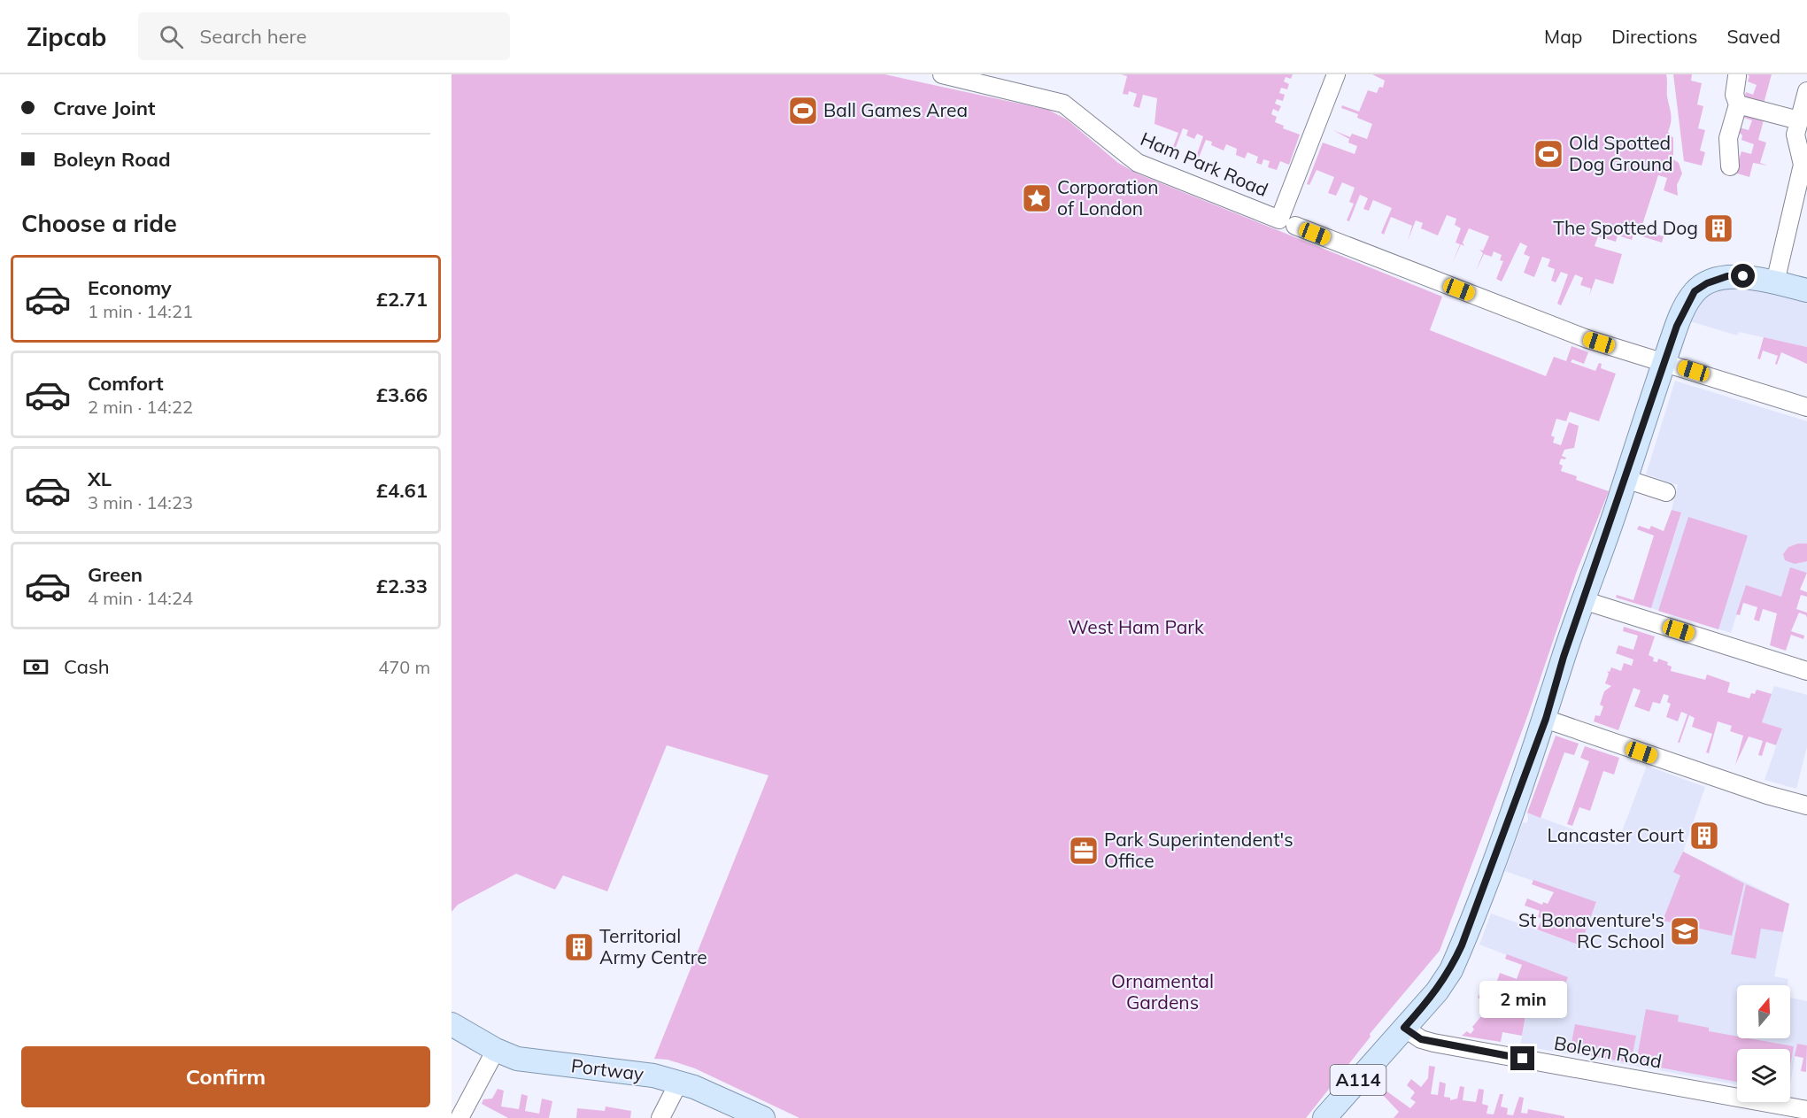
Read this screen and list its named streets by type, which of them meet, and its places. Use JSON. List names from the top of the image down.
{
  "streets": {
    "main road": ["Portway", "A114"],
    "street": ["Ham Park Road", "Boleyn Road"]
  },
  "crossings": [
    ["Ham Park Road", "A114"],
    ["Boleyn Road", "A114"]
  ],
  "parks": ["West Ham Park", "Ornamental Gardens"],
  "places": {
    "sports": ["Ball Games Area", "Old Spotted Dog Ground"],
    "place": ["Corporation of London"],
    "building": ["The Spotted Dog", "Lancaster Court", "Territorial Army Centre"],
    "office": ["Park Superintendent's Office"],
    "school or university": ["St Bonaventure's RC School"]
  },
  "north": "top",
  "page": {
    "header": "Zipcab",
    "search": "Search here",
    "nav": ["Map", "Directions", "Saved"],
    "banner": ["Crave Joint", "Boleyn Road"],
    "heading": "Choose a ride",
    "list": [
      {
        "name": "Economy",
        "note": "1 min · 14:21",
        "value": "£2.71"
      },
      {
        "name": "Comfort",
        "note": "2 min · 14:22",
        "value": "£3.66"
      },
      {
        "name": "XL",
        "note": "3 min · 14:23",
        "value": "£4.61"
      },
      {
        "name": "Green",
        "note": "4 min · 14:24",
        "value": "£2.33"
      }
    ],
    "pay": ["Cash", "470 m"],
    "bubble": "2 min",
    "buttons": "Confirm"
  }
}
